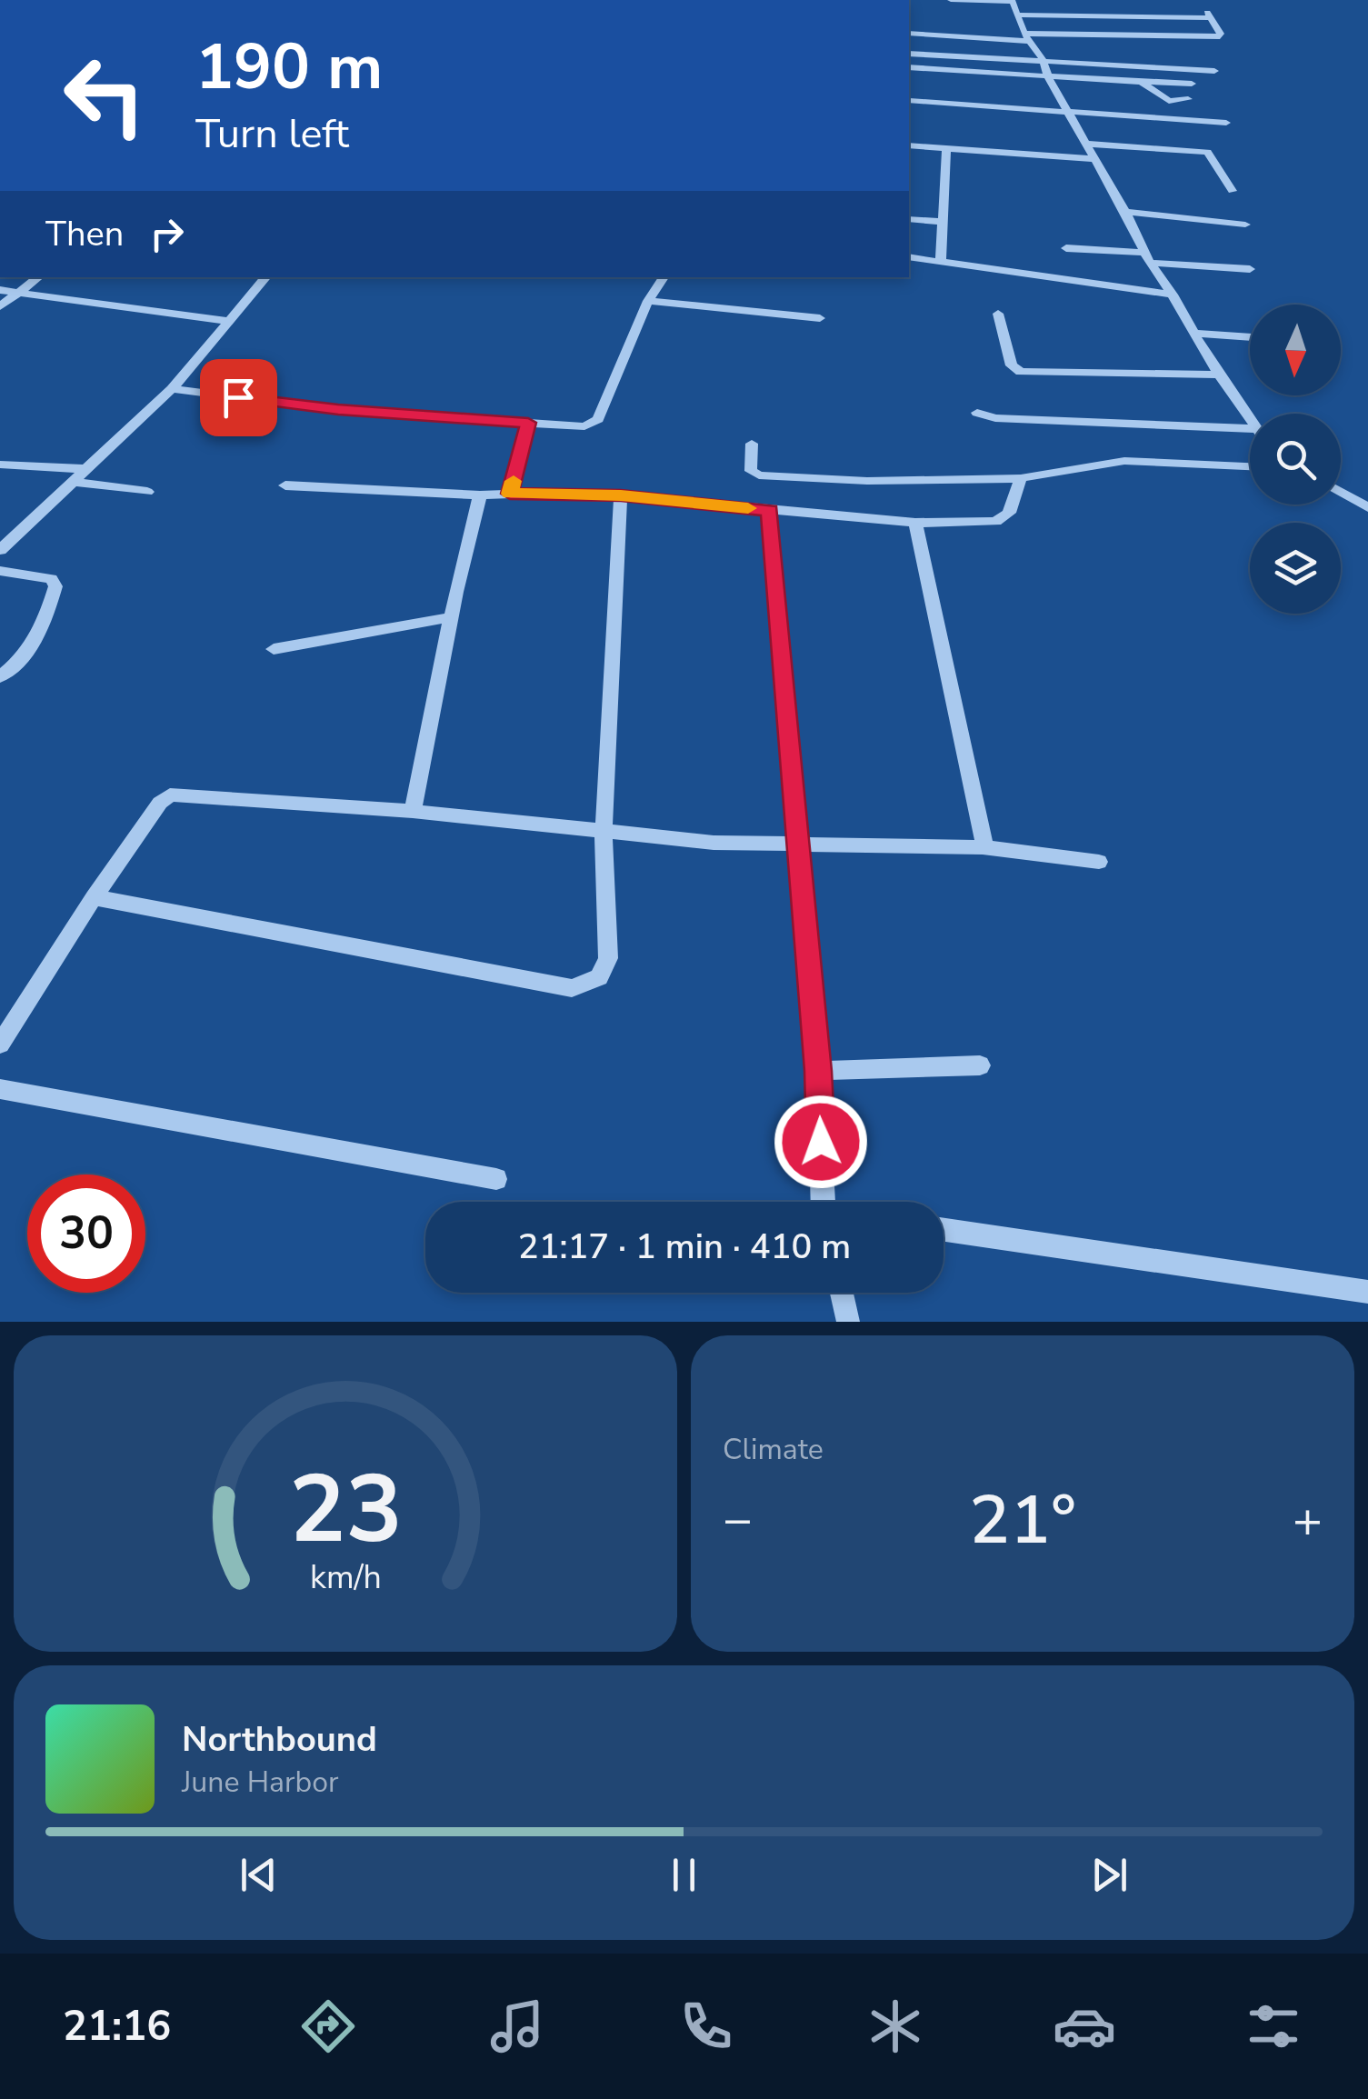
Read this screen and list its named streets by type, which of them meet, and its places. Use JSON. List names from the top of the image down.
{
  "north": "bottom",
  "page": {
    "turn": ["190 m", "Turn left"],
    "then": "Then",
    "limit": "30",
    "trip": "21:17 · 1 min · 410 m",
    "tile": "Climate",
    "heat": ["−", "21°", "+"],
    "song": ["Northbound", "June Harbor"],
    "tabs": "21:16",
    "gauge": ["23", "km/h"]
  }
}
